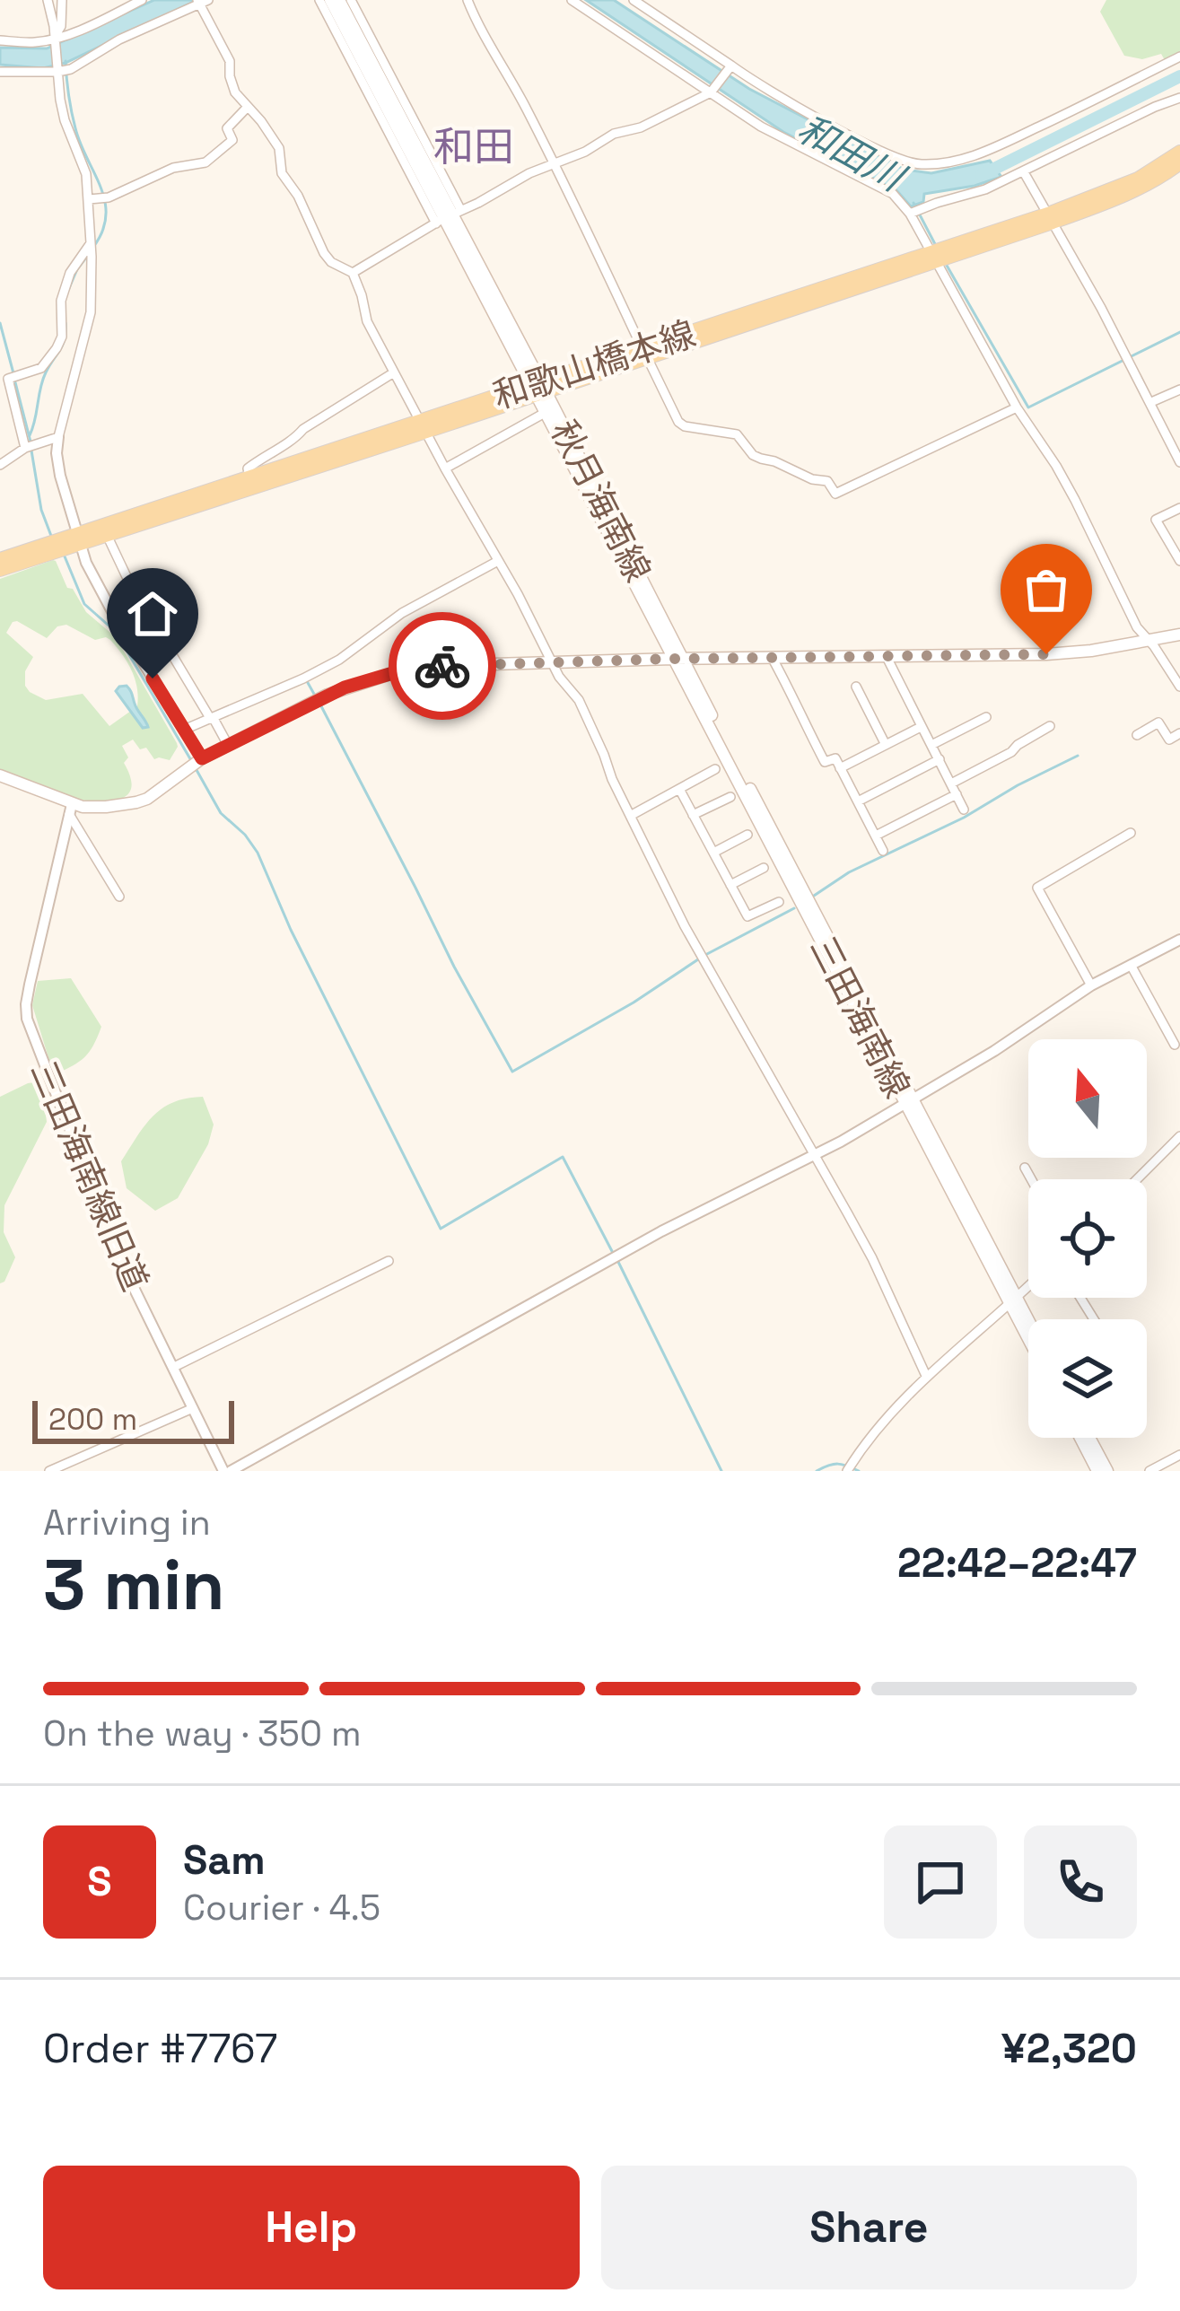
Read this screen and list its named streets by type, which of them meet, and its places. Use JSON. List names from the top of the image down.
{
  "streets": {
    "main road": ["和歌山橋本線", "秋月海南線", "三田海南線"],
    "street": ["三田海南線旧道"]
  },
  "crossings": [
    ["和歌山橋本線", "秋月海南線"],
    ["秋月海南線", "三田海南線"]
  ],
  "districts": ["和田"],
  "water": ["和田川"],
  "scale_bar": "200 m",
  "north": "top",
  "page": {
    "scale": "200 m",
    "heading": ["3 min", "Arriving in", "22:42–22:47"],
    "panel": [
      "Sam",
      "Courier · 4.5",
      "Order #7767",
      "¥2,320"
    ],
    "bar": "On the way · 350 m",
    "round": "S",
    "buttons": ["Help", "Share"]
  }
}
